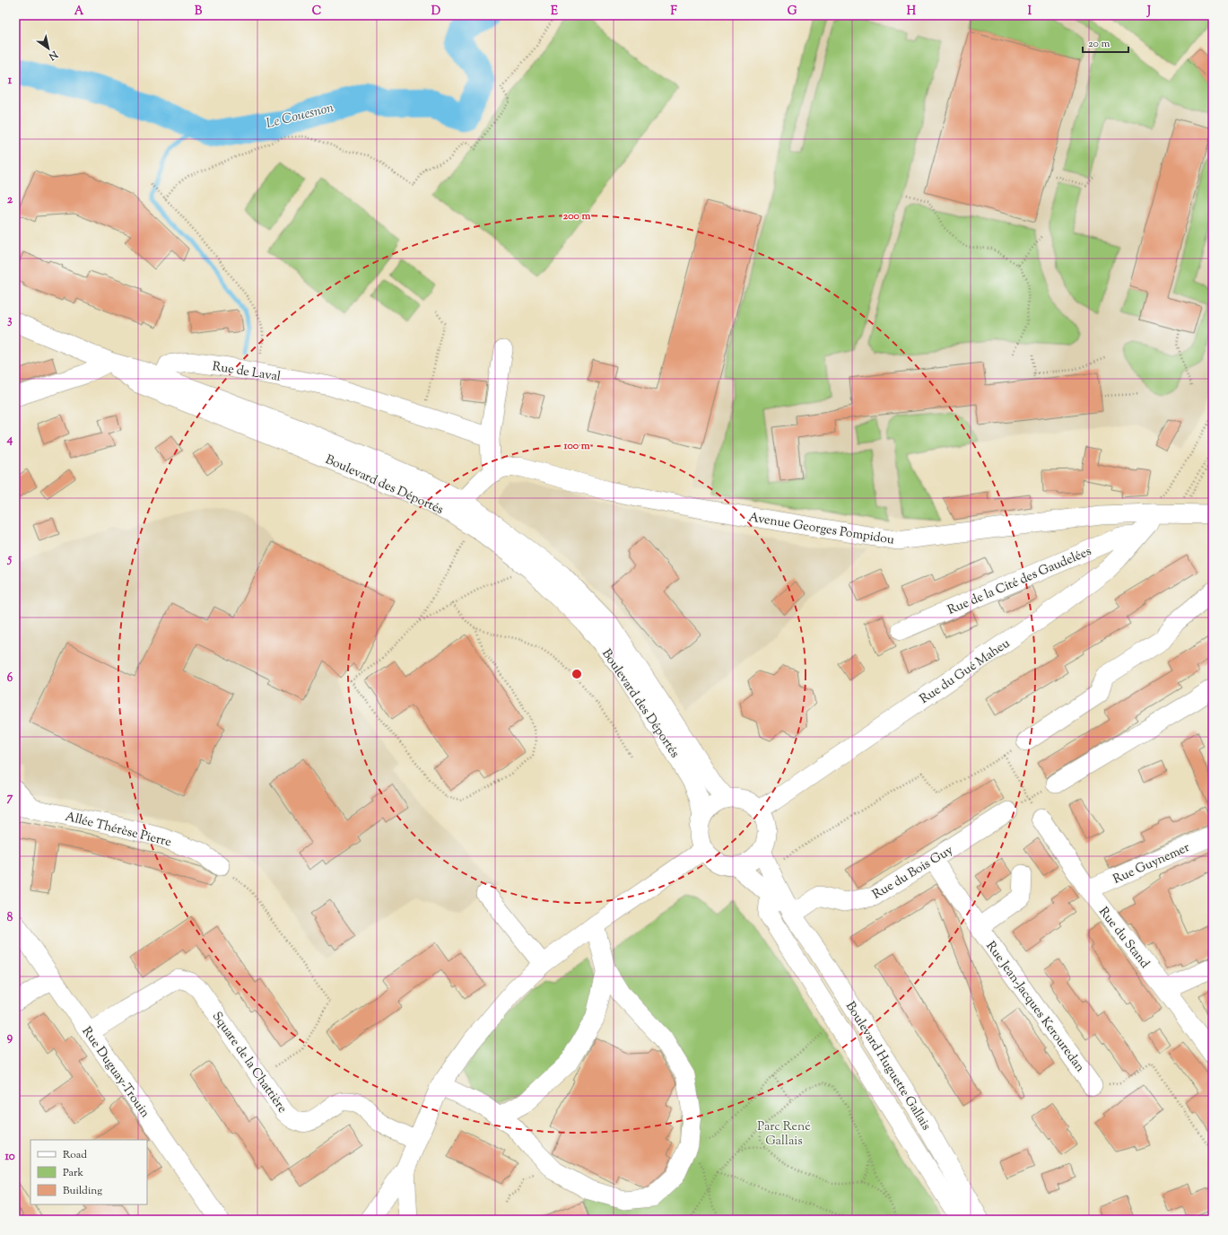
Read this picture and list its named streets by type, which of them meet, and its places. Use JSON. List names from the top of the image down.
{
  "streets": {
    "street": [
      "Rue de Laval",
      "Boulevard des Déportés",
      "Avenue Georges Pompidou",
      "Rue de la Cité des Gaudelées",
      "Rue du Gué Maheu",
      "Allée Thérèse Pierre",
      "Rue Guynemer",
      "Rue du Bois Guy",
      "Rue du Stand",
      "Rue Jean-Jacques Kerouredan",
      "Square de la Chattière",
      "Boulevard Huguette Gallais",
      "Rue Duguay-Trouin"
    ]
  },
  "crossings": [
    ["Rue de Laval", "Boulevard des Déportés"],
    ["Boulevard des Déportés", "Avenue Georges Pompidou"],
    ["Boulevard des Déportés", "Rue du Gué Maheu"],
    ["Boulevard des Déportés", "Boulevard Huguette Gallais"],
    ["Avenue Georges Pompidou", "Rue du Gué Maheu"],
    ["Rue de la Cité des Gaudelées", "Rue du Gué Maheu"],
    ["Rue du Gué Maheu", "Boulevard Huguette Gallais"],
    ["Rue Guynemer", "Rue du Stand"],
    ["Rue du Bois Guy", "Rue Jean-Jacques Kerouredan"],
    ["Rue du Bois Guy", "Boulevard Huguette Gallais"],
    ["Square de la Chattière", "Rue Duguay-Trouin"]
  ],
  "water": ["Le Couesnon"],
  "parks": ["Parc René Gallais"],
  "legend": ["Road", "Park", "Building"],
  "scale_bar": "20 m",
  "north": "bottom right",
  "grid": {
    "columns": [
      "A",
      "B",
      "C",
      "D",
      "E",
      "F",
      "G",
      "H",
      "I",
      "J"
    ],
    "rows": [
      "1",
      "2",
      "3",
      "4",
      "5",
      "6",
      "7",
      "8",
      "9",
      "10"
    ]
  },
  "rings": ["200 m", "100 m"]
}
